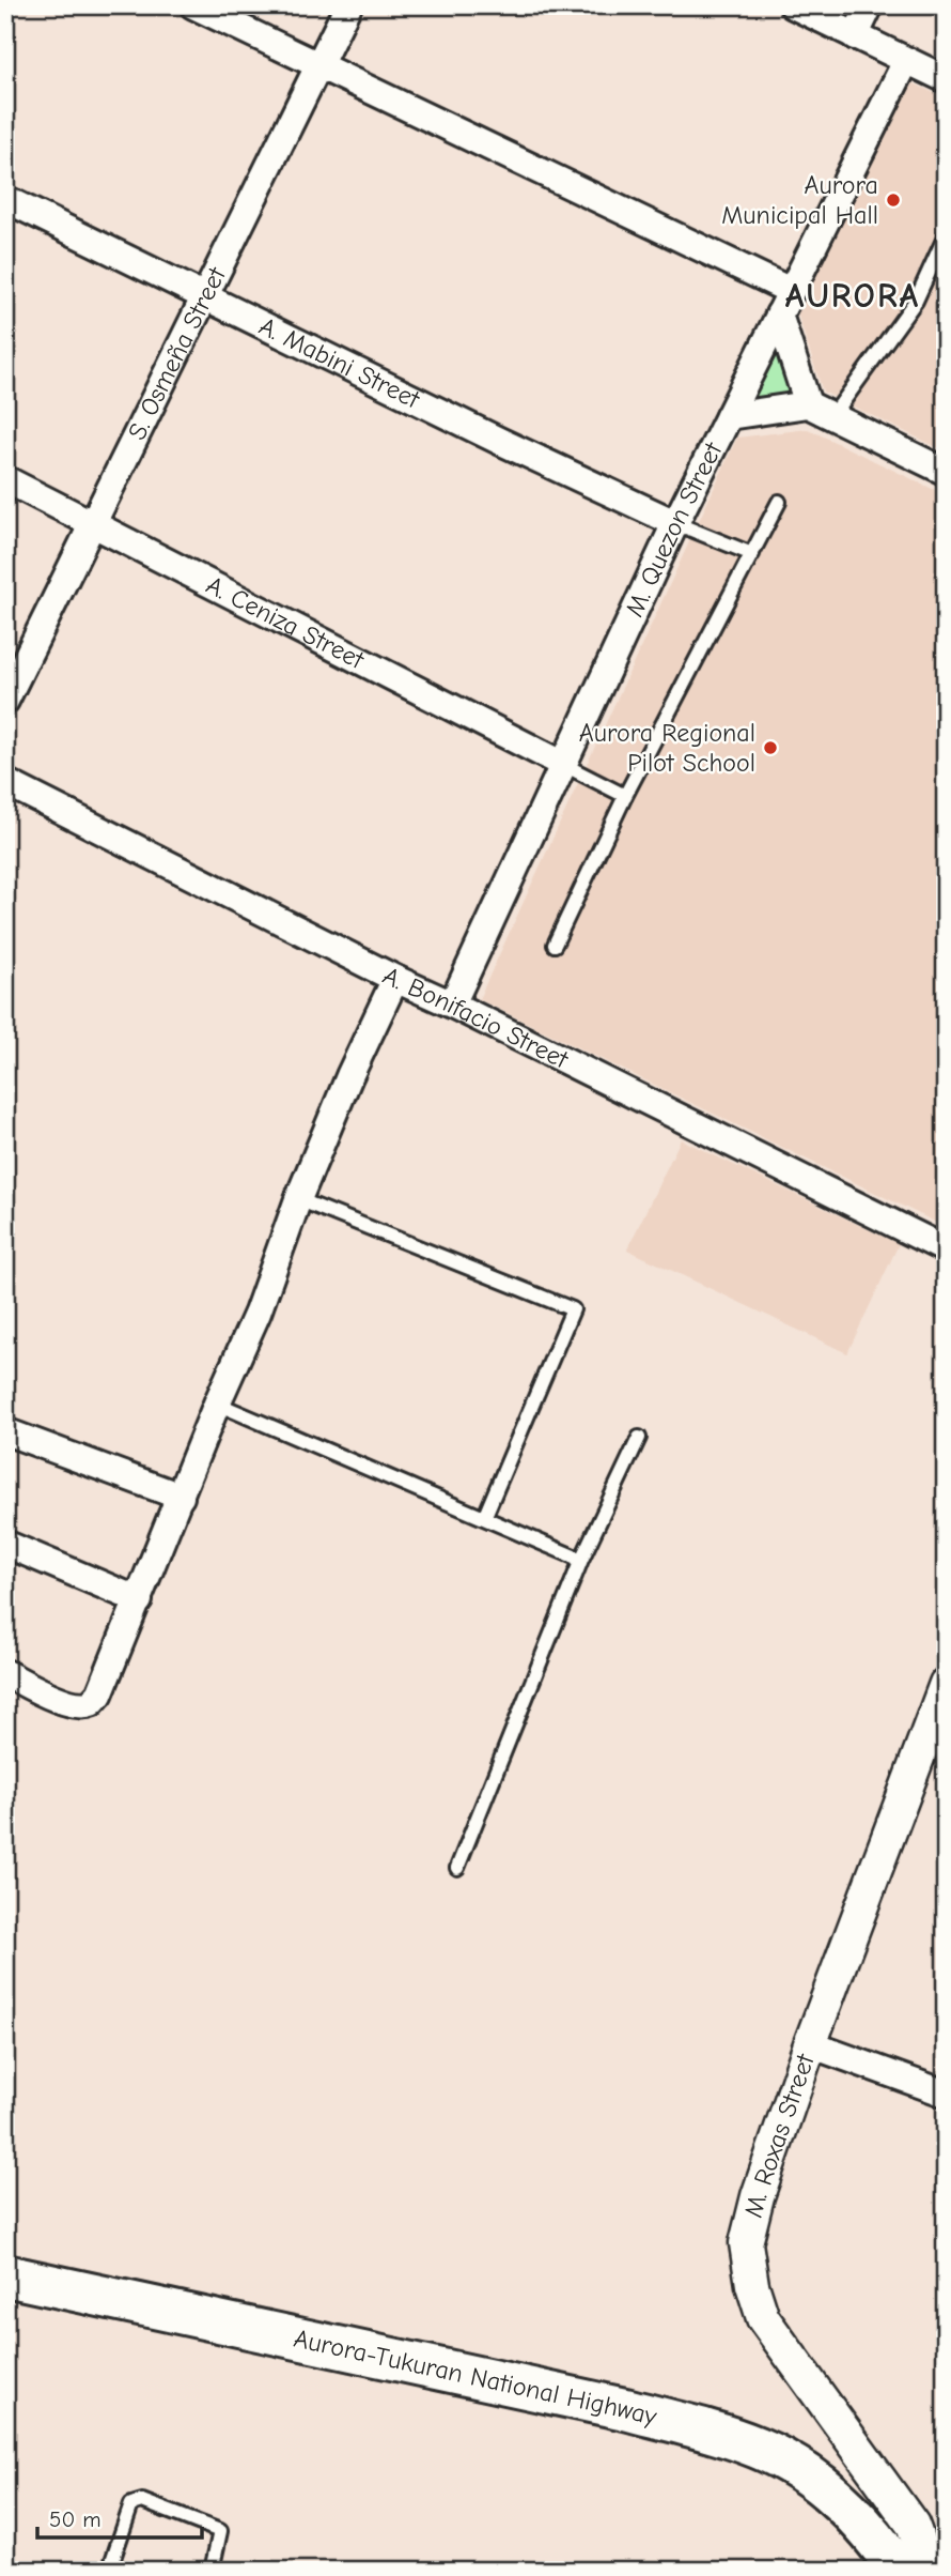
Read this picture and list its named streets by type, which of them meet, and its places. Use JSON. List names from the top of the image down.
{
  "streets": {
    "highway": ["Aurora-Tukuran National Highway"],
    "street": [
      "S. Osmeña Street",
      "A. Mabini Street",
      "M. Quezon Street",
      "A. Ceniza Street",
      "A. Bonifacio Street",
      "M. Roxas Street"
    ]
  },
  "crossings": [
    ["S. Osmeña Street", "A. Mabini Street"],
    ["S. Osmeña Street", "A. Ceniza Street"],
    ["A. Mabini Street", "M. Quezon Street"],
    ["M. Quezon Street", "A. Ceniza Street"],
    ["M. Quezon Street", "A. Bonifacio Street"],
    ["M. Roxas Street", "Aurora-Tukuran National Highway"]
  ],
  "districts": ["AURORA"],
  "places": ["Aurora Municipal Hall", "Aurora Regional Pilot School"],
  "scale_bar": "50 m"
}
